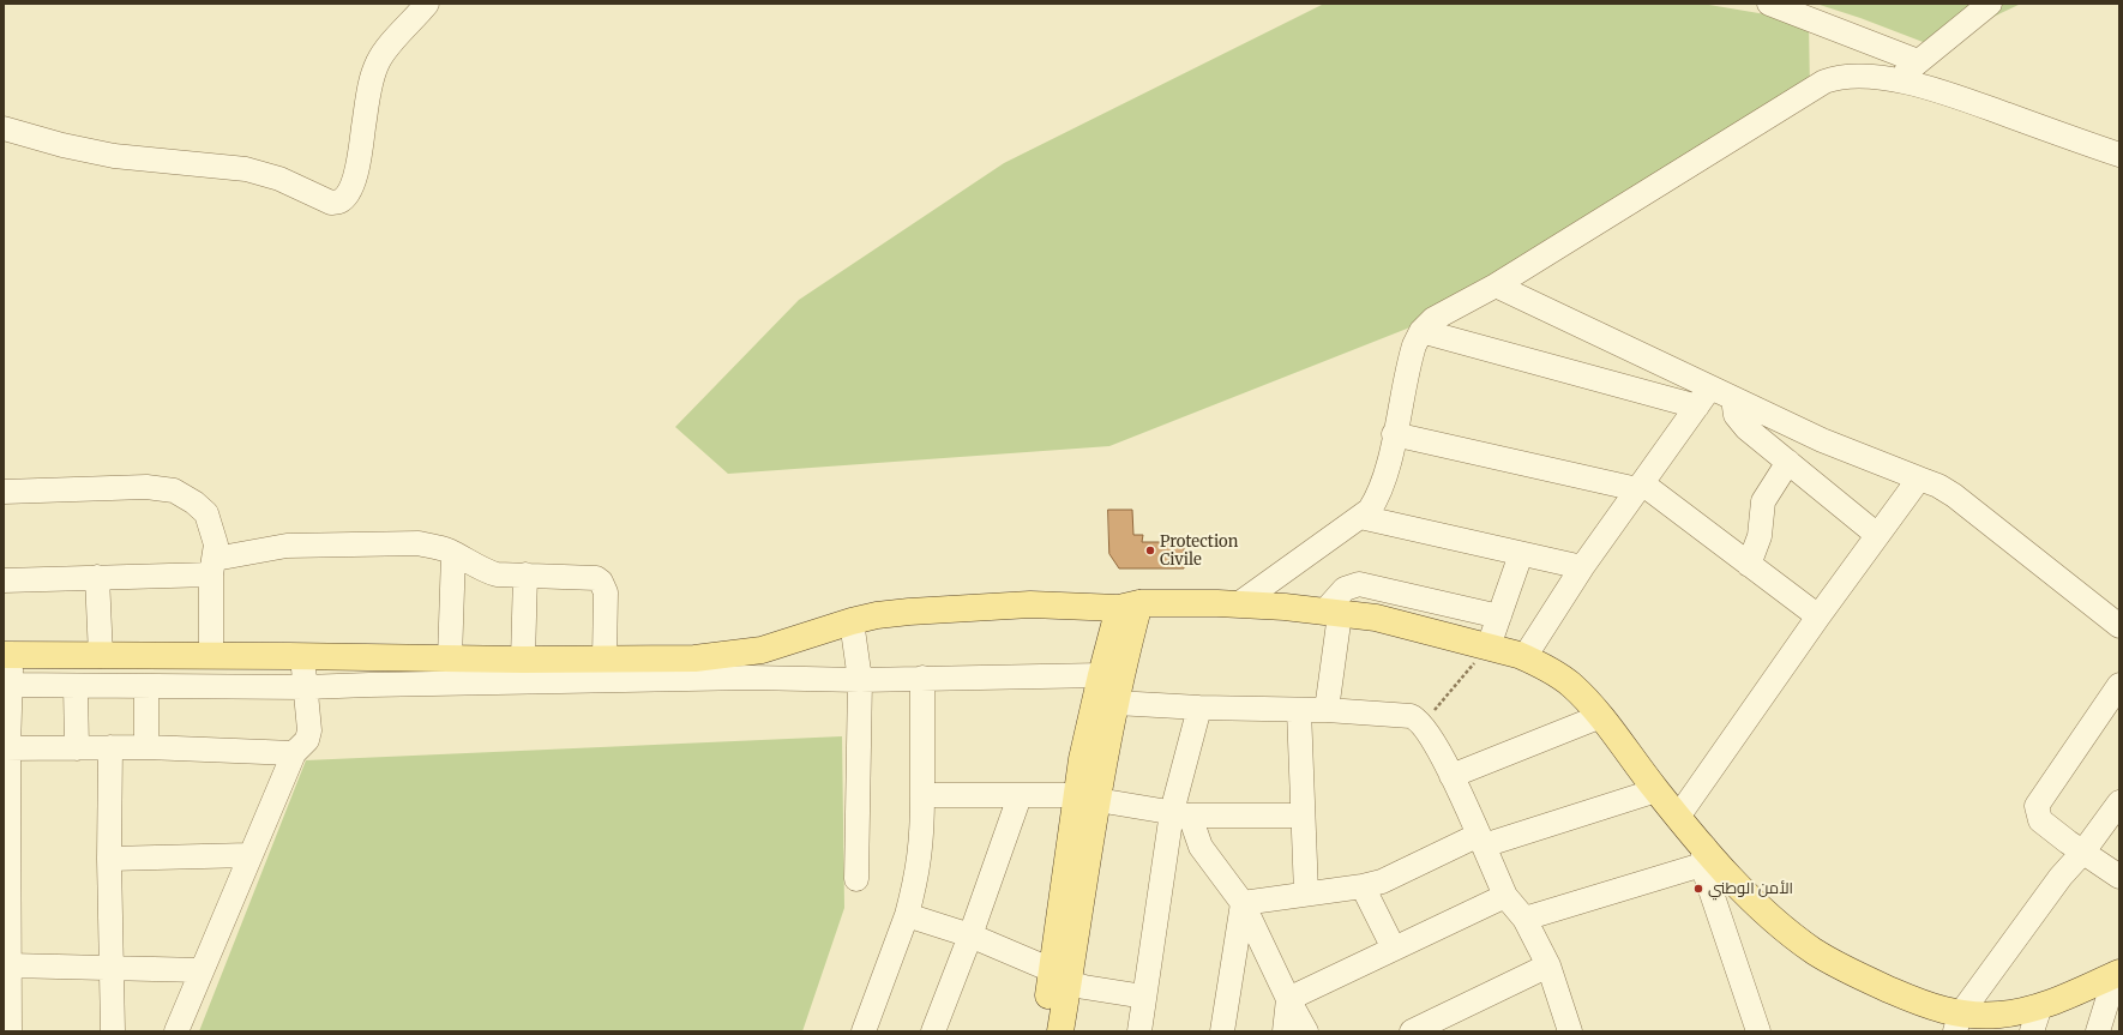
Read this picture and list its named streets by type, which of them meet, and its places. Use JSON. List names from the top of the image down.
{
  "places": ["Protection Civile", "الأمن الوطني"]
}
